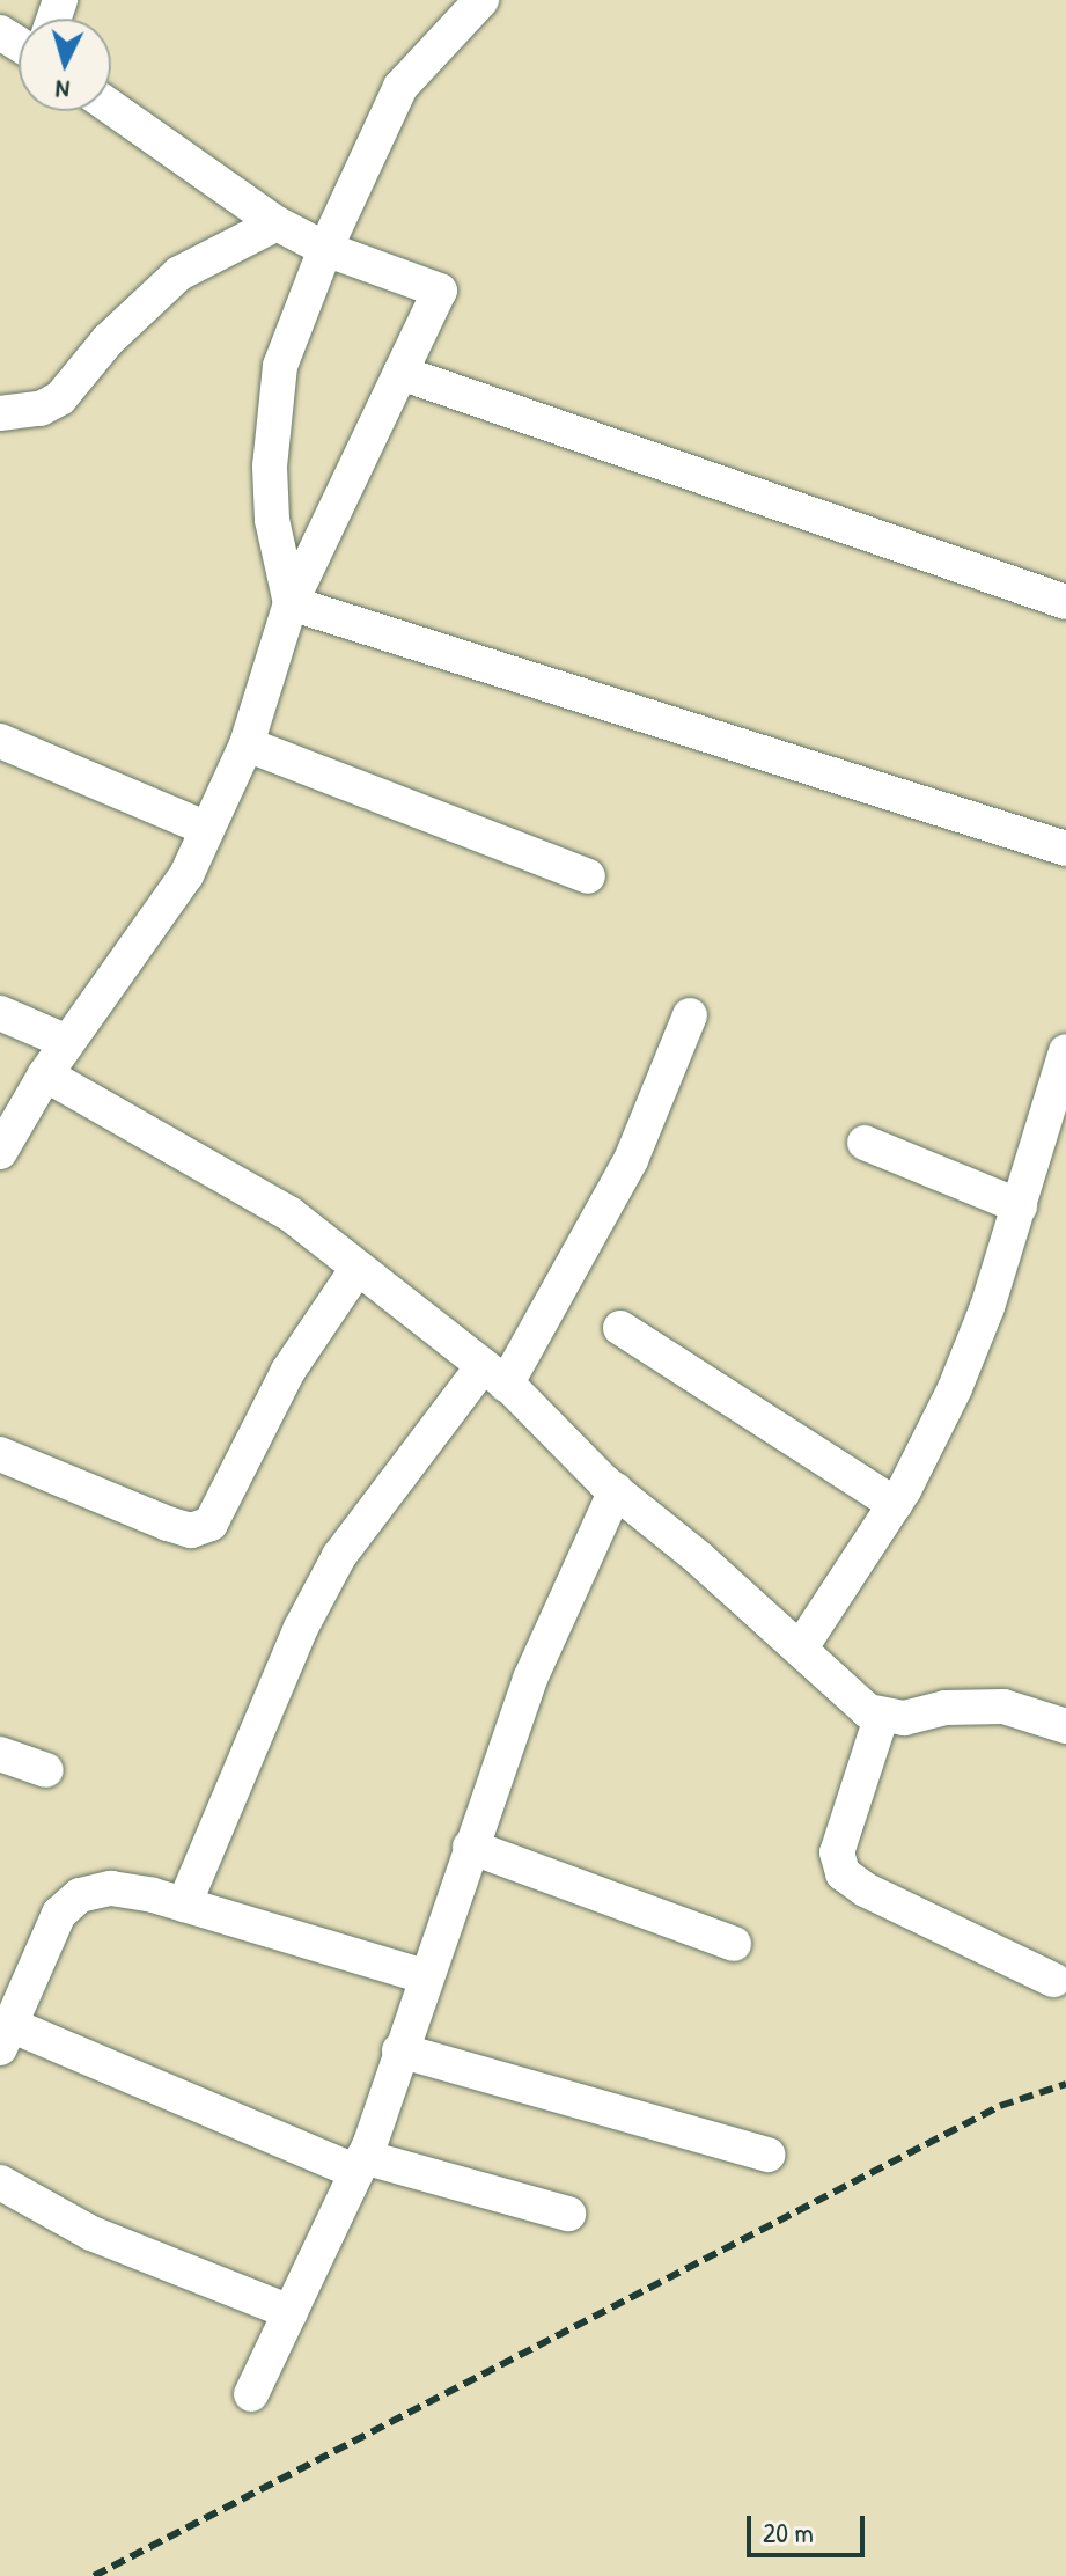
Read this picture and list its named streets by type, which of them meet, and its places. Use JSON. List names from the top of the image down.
{
  "scale_bar": "20 m",
  "north": "bottom"
}
